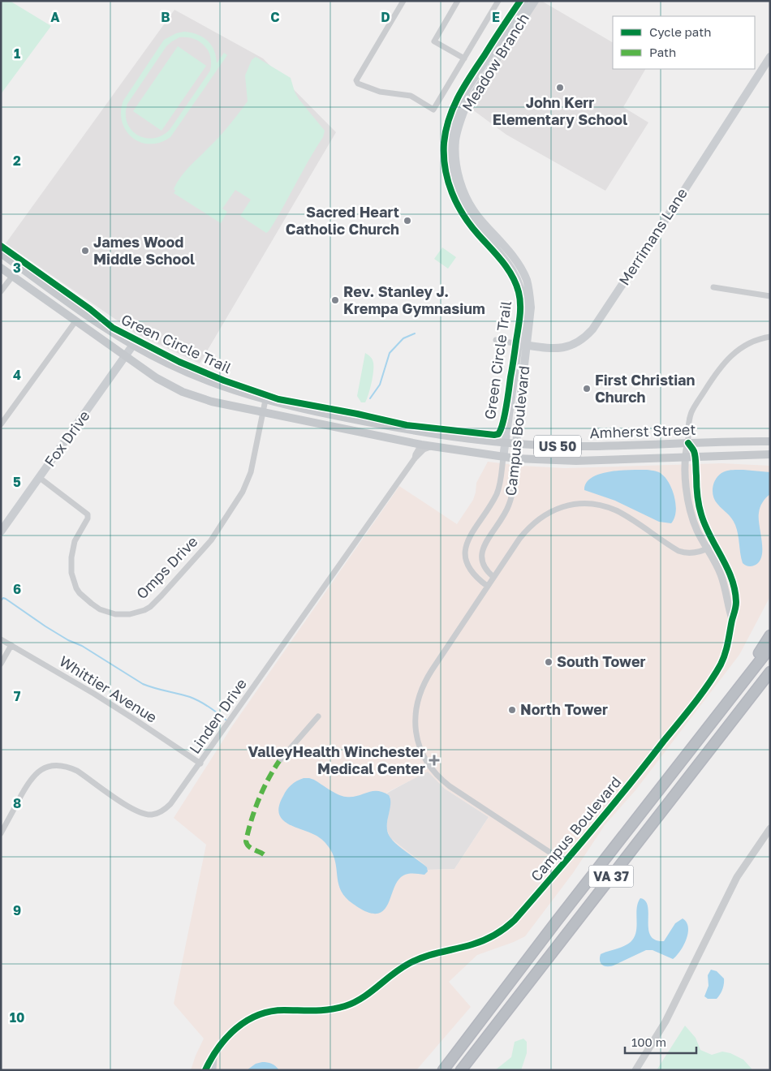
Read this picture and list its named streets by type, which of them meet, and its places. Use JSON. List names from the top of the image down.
{
  "streets": {
    "highway": ["VA 37"],
    "main road": [
      "Meadow Branch",
      "Merrimans Lane",
      "Campus Boulevard",
      "Amherst Street",
      "Fox Drive",
      "US 50"
    ],
    "street": ["Omps Drive", "Whittier Avenue", "Linden Drive"],
    "cycle path": ["Green Circle Trail"]
  },
  "crossings": [
    ["Meadow Branch", "Merrimans Lane"],
    ["Meadow Branch", "Campus Boulevard"],
    ["Merrimans Lane", "Campus Boulevard"],
    ["Campus Boulevard", "Amherst Street"],
    ["Amherst Street", "Fox Drive"],
    ["Amherst Street", "Omps Drive"],
    ["Amherst Street", "Linden Drive"],
    ["Fox Drive", "Omps Drive"],
    ["Whittier Avenue", "Linden Drive"]
  ],
  "places": {
    "other": [
      "John Kerr Elementary School",
      "Sacred Heart Catholic Church",
      "James Wood Middle School",
      "Rev. Stanley J. Krempa Gymnasium",
      "First Christian Church",
      "South Tower",
      "North Tower"
    ],
    "health": ["ValleyHealth Winchester Medical Center"]
  },
  "legend": ["Cycle path", "Path"],
  "scale_bar": "100 m",
  "grid": {
    "columns": [
      "A",
      "B",
      "C",
      "D",
      "E"
    ],
    "rows": [
      "1",
      "2",
      "3",
      "4",
      "5",
      "6",
      "7",
      "8",
      "9",
      "10"
    ]
  }
}
